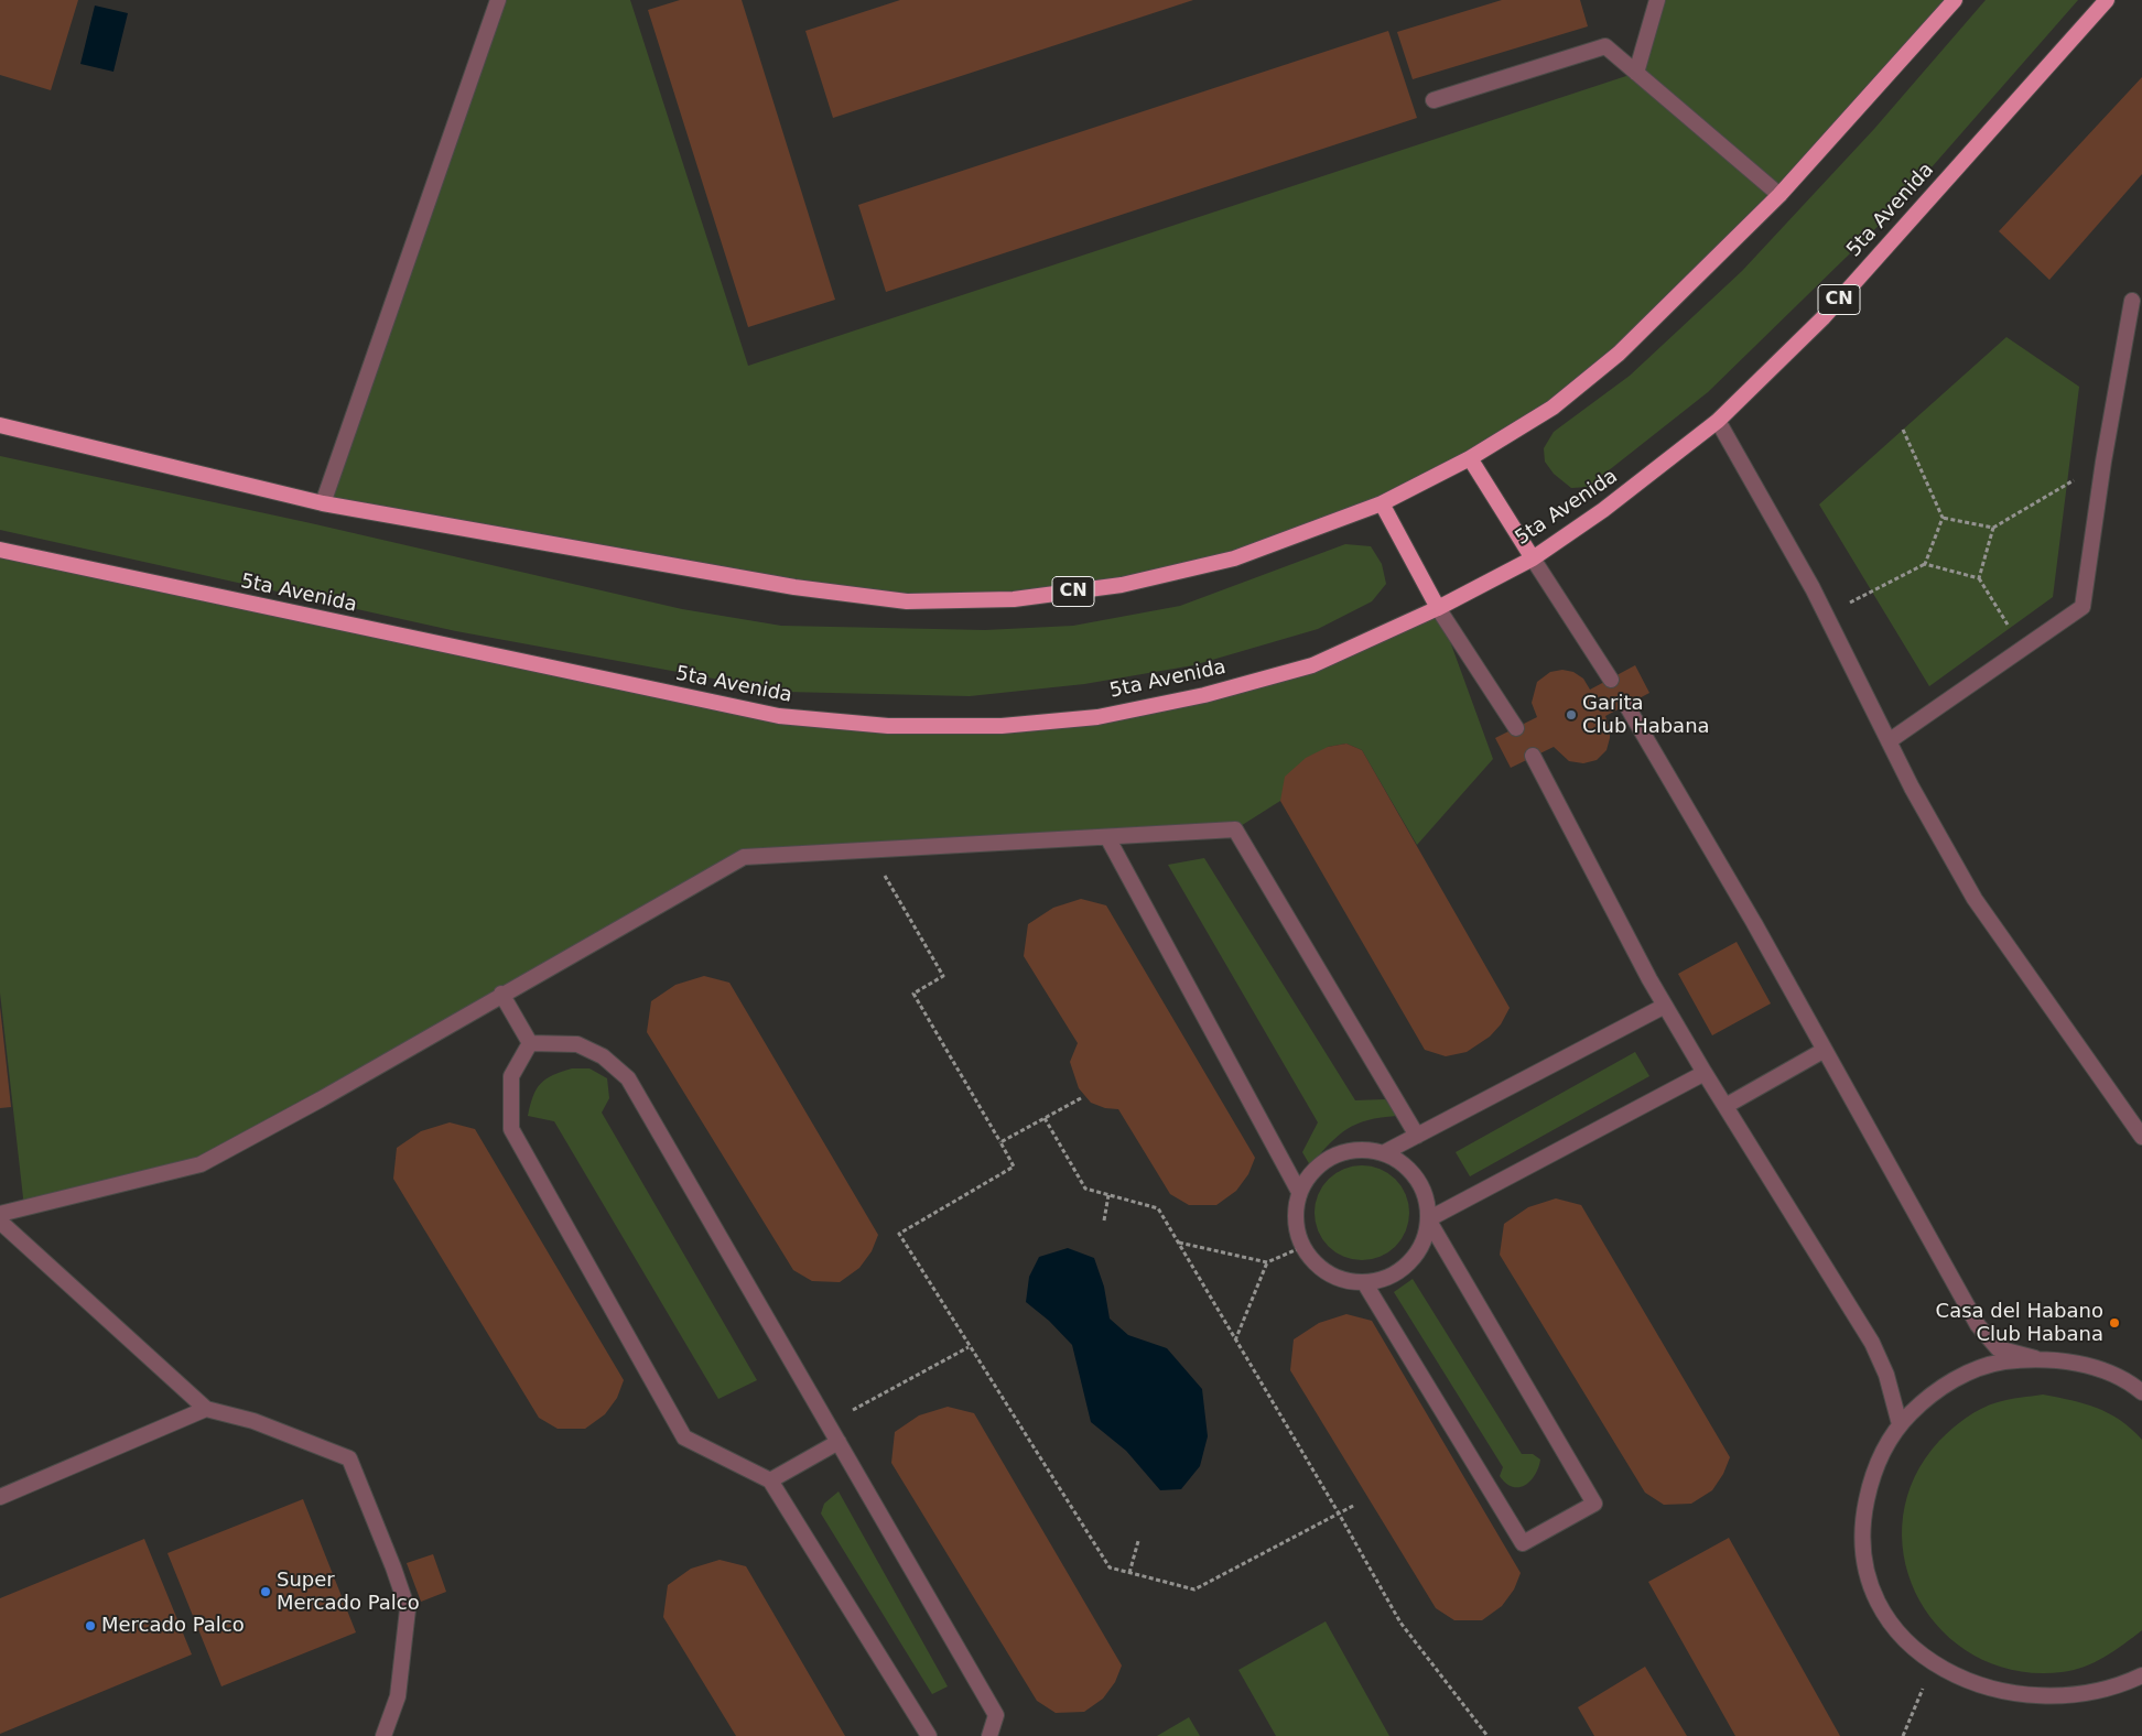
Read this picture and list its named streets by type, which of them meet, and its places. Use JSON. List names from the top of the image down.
{
  "streets": {
    "highway": ["5ta Avenida", "CN"]
  },
  "places": [
    "Garita Club Habana",
    "Casa del Habano Club Habana",
    "Super Mercado Palco",
    "Mercado Palco"
  ]
}
